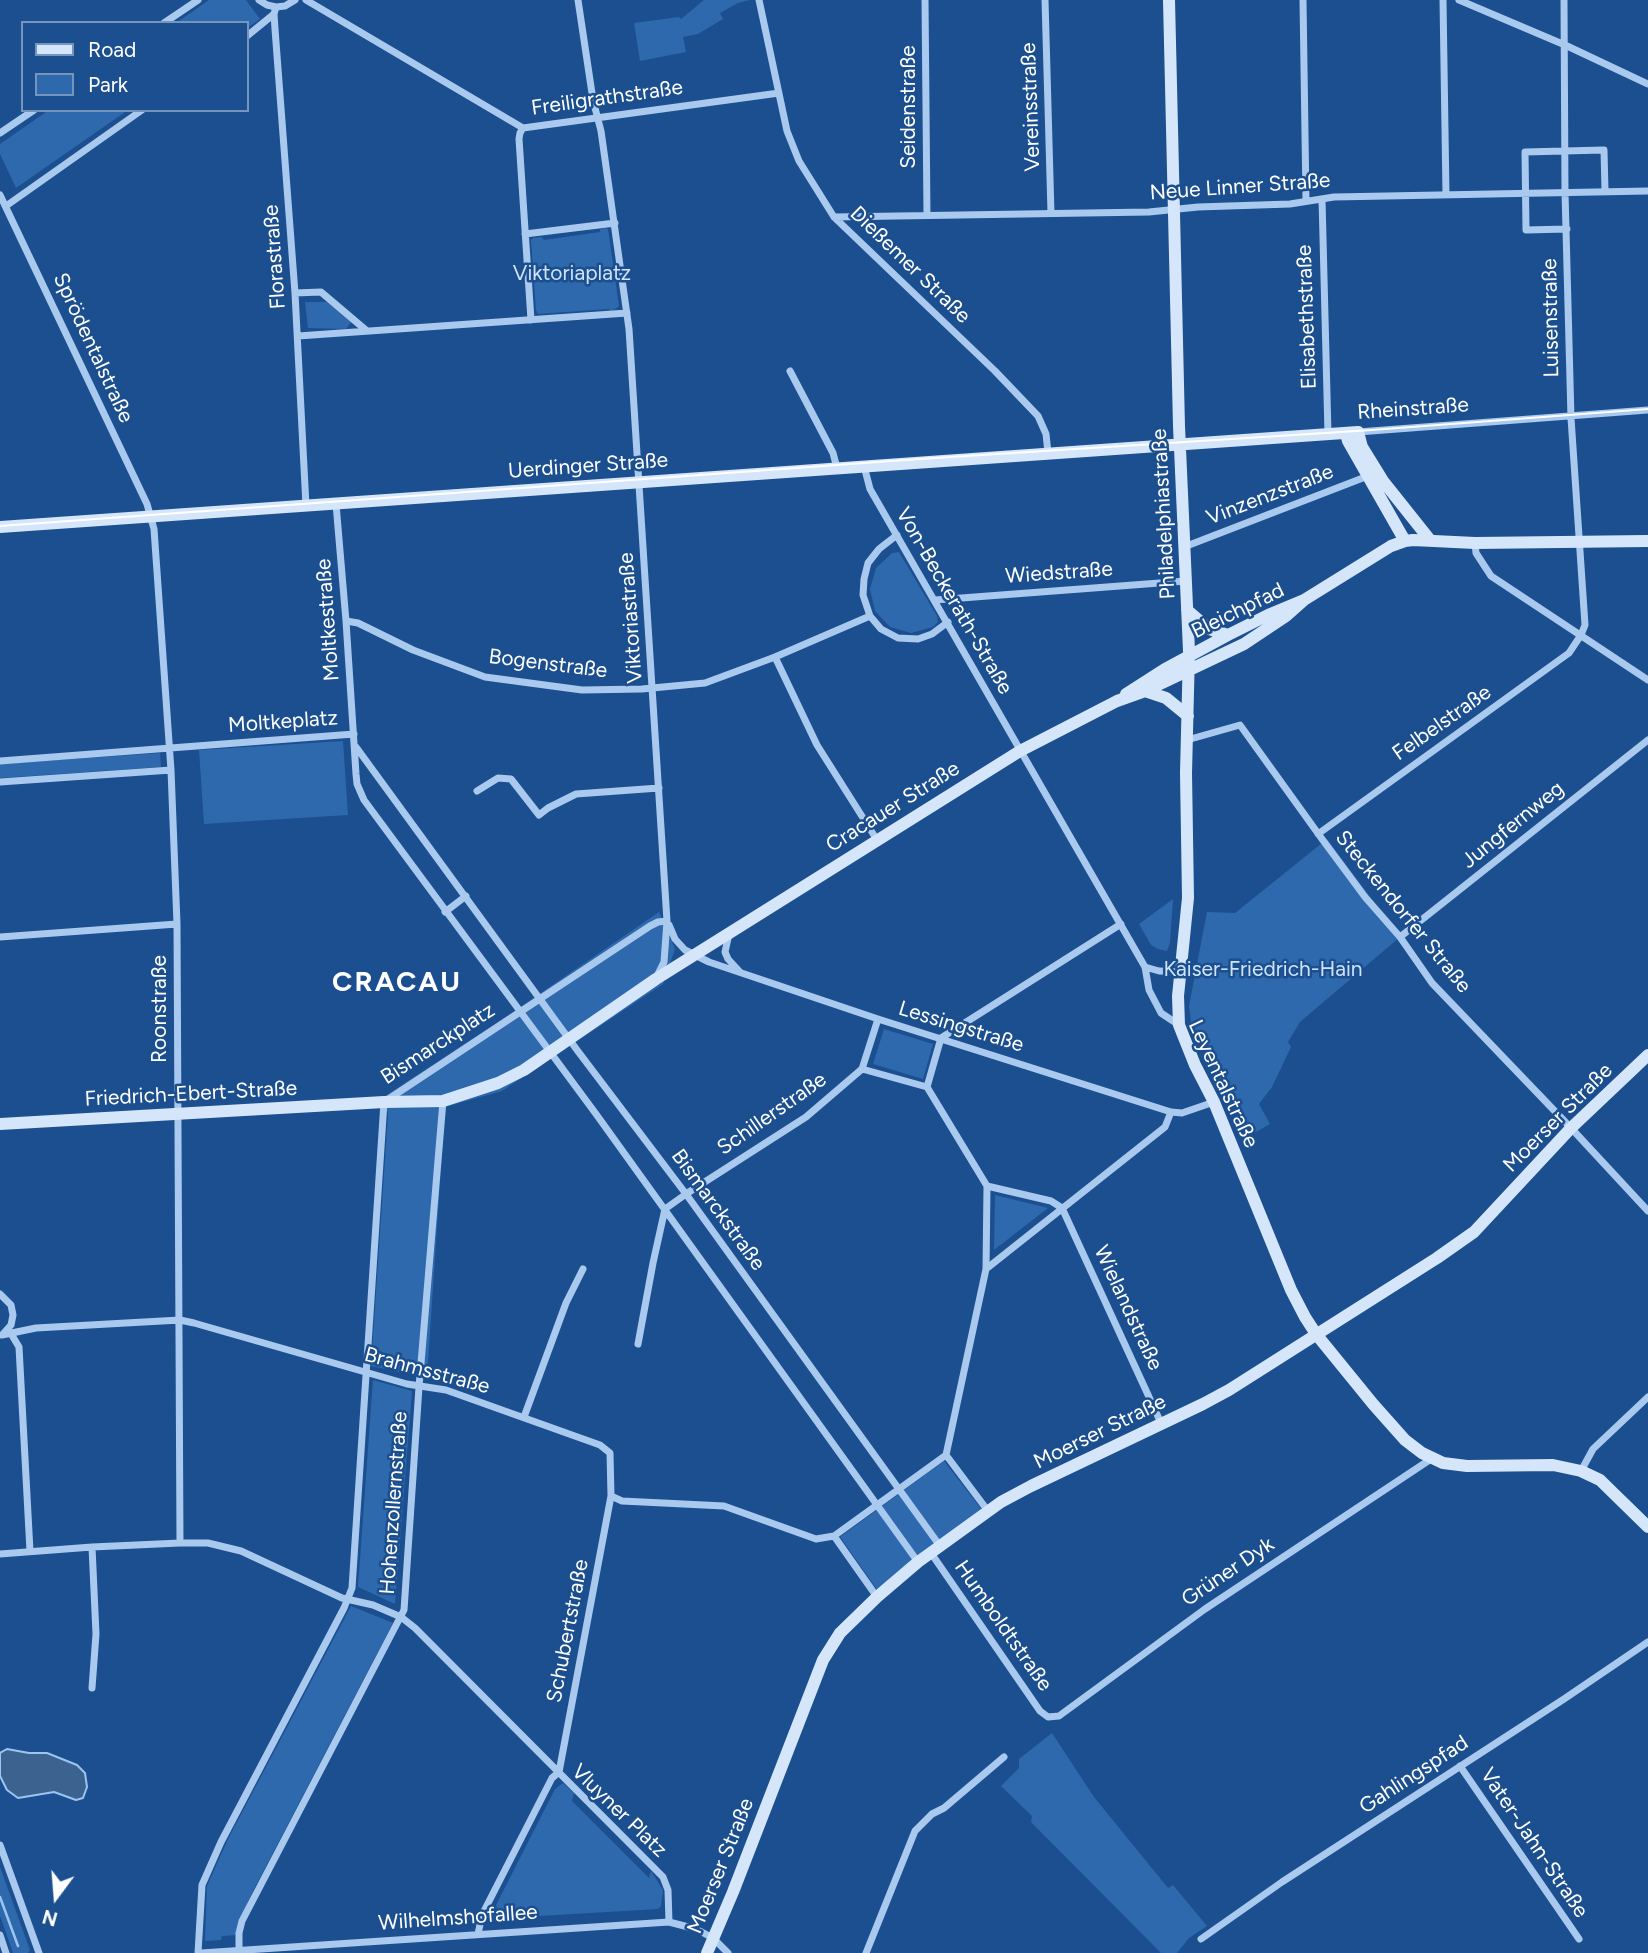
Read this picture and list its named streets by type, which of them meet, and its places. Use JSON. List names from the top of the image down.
{
  "streets": {
    "main road": [
      "Rheinstraße",
      "Uerdinger Straße",
      "Philadelphiastraße",
      "Bleichpfad",
      "Cracauer Straße",
      "Bismarckplatz",
      "Leyentalstraße",
      "Friedrich-Ebert-Straße",
      "Moerser Straße"
    ],
    "street": [
      "Freiligrathstraße",
      "Seidenstraße",
      "Vereinsstraße",
      "Neue Linner Straße",
      "Florastraße",
      "Dießemer Straße",
      "Elisabethstraße",
      "Luisenstraße",
      "Sprödentalstraße",
      "Vinzenzstraße",
      "Wiedstraße",
      "Von-Beckerath-Straße",
      "Viktoriastraße",
      "Moltkestraße",
      "Bogenstraße",
      "Moltkeplatz",
      "Felbelstraße",
      "Jungfernweg",
      "Steckendorfer Straße",
      "Roonstraße",
      "Lessingstraße",
      "Schillerstraße",
      "Bismarckstraße",
      "Wielandstraße",
      "Brahmsstraße",
      "Hohenzollernstraße",
      "Grüner Dyk",
      "Humboldtstraße",
      "Schubertstraße",
      "Gahlingspfad",
      "Vluyner Platz",
      "Vater-Jahn-Straße",
      "Wilhelmshofallee"
    ]
  },
  "crossings": [
    ["Freiligrathstraße", "Dießemer Straße"],
    ["Seidenstraße", "Neue Linner Straße"],
    ["Vereinsstraße", "Neue Linner Straße"],
    ["Neue Linner Straße", "Dießemer Straße"],
    ["Neue Linner Straße", "Elisabethstraße"],
    ["Neue Linner Straße", "Luisenstraße"],
    ["Neue Linner Straße", "Philadelphiastraße"],
    ["Florastraße", "Uerdinger Straße"],
    ["Dießemer Straße", "Uerdinger Straße"],
    ["Elisabethstraße", "Rheinstraße"],
    ["Luisenstraße", "Rheinstraße"],
    ["Luisenstraße", "Bleichpfad"],
    ["Luisenstraße", "Felbelstraße"],
    ["Sprödentalstraße", "Uerdinger Straße"],
    ["Sprödentalstraße", "Roonstraße"],
    ["Rheinstraße", "Uerdinger Straße"],
    ["Rheinstraße", "Philadelphiastraße"],
    ["Uerdinger Straße", "Philadelphiastraße"],
    ["Uerdinger Straße", "Von-Beckerath-Straße"],
    ["Uerdinger Straße", "Viktoriastraße"],
    ["Uerdinger Straße", "Moltkestraße"],
    ["Uerdinger Straße", "Roonstraße"],
    ["Vinzenzstraße", "Philadelphiastraße"],
    ["Philadelphiastraße", "Wiedstraße"],
    ["Philadelphiastraße", "Bleichpfad"],
    ["Philadelphiastraße", "Cracauer Straße"],
    ["Philadelphiastraße", "Steckendorfer Straße"],
    ["Philadelphiastraße", "Leyentalstraße"],
    ["Wiedstraße", "Von-Beckerath-Straße"],
    ["Von-Beckerath-Straße", "Cracauer Straße"],
    ["Von-Beckerath-Straße", "Leyentalstraße"],
    ["Bleichpfad", "Cracauer Straße"],
    ["Viktoriastraße", "Bogenstraße"],
    ["Viktoriastraße", "Cracauer Straße"],
    ["Viktoriastraße", "Lessingstraße"],
    ["Viktoriastraße", "Bismarckplatz"],
    ["Moltkestraße", "Bogenstraße"],
    ["Moltkestraße", "Moltkeplatz"],
    ["Moltkeplatz", "Roonstraße"],
    ["Moltkeplatz", "Bismarckstraße"],
    ["Felbelstraße", "Steckendorfer Straße"],
    ["Cracauer Straße", "Lessingstraße"],
    ["Cracauer Straße", "Bismarckplatz"],
    ["Cracauer Straße", "Leyentalstraße"],
    ["Jungfernweg", "Steckendorfer Straße"],
    ["Steckendorfer Straße", "Moerser Straße"],
    ["Roonstraße", "Friedrich-Ebert-Straße"],
    ["Roonstraße", "Brahmsstraße"],
    ["Lessingstraße", "Bismarckplatz"],
    ["Bismarckplatz", "Friedrich-Ebert-Straße"],
    ["Bismarckplatz", "Bismarckstraße"],
    ["Bismarckplatz", "Hohenzollernstraße"],
    ["Leyentalstraße", "Moerser Straße"],
    ["Leyentalstraße", "Grüner Dyk"],
    ["Friedrich-Ebert-Straße", "Hohenzollernstraße"],
    ["Schillerstraße", "Bismarckstraße"],
    ["Moerser Straße", "Bismarckstraße"],
    ["Moerser Straße", "Wielandstraße"],
    ["Moerser Straße", "Humboldtstraße"],
    ["Moerser Straße", "Wilhelmshofallee"],
    ["Bismarckstraße", "Humboldtstraße"],
    ["Brahmsstraße", "Hohenzollernstraße"],
    ["Brahmsstraße", "Schubertstraße"],
    ["Hohenzollernstraße", "Wilhelmshofallee"],
    ["Grüner Dyk", "Humboldtstraße"],
    ["Schubertstraße", "Vluyner Platz"],
    ["Gahlingspfad", "Vater-Jahn-Straße"],
    ["Vluyner Platz", "Wilhelmshofallee"]
  ],
  "districts": ["CRACAU"],
  "parks": ["Viktoriaplatz", "Kaiser-Friedrich-Hain"],
  "legend": ["Road", "Park"],
  "north": "bottom"
}
